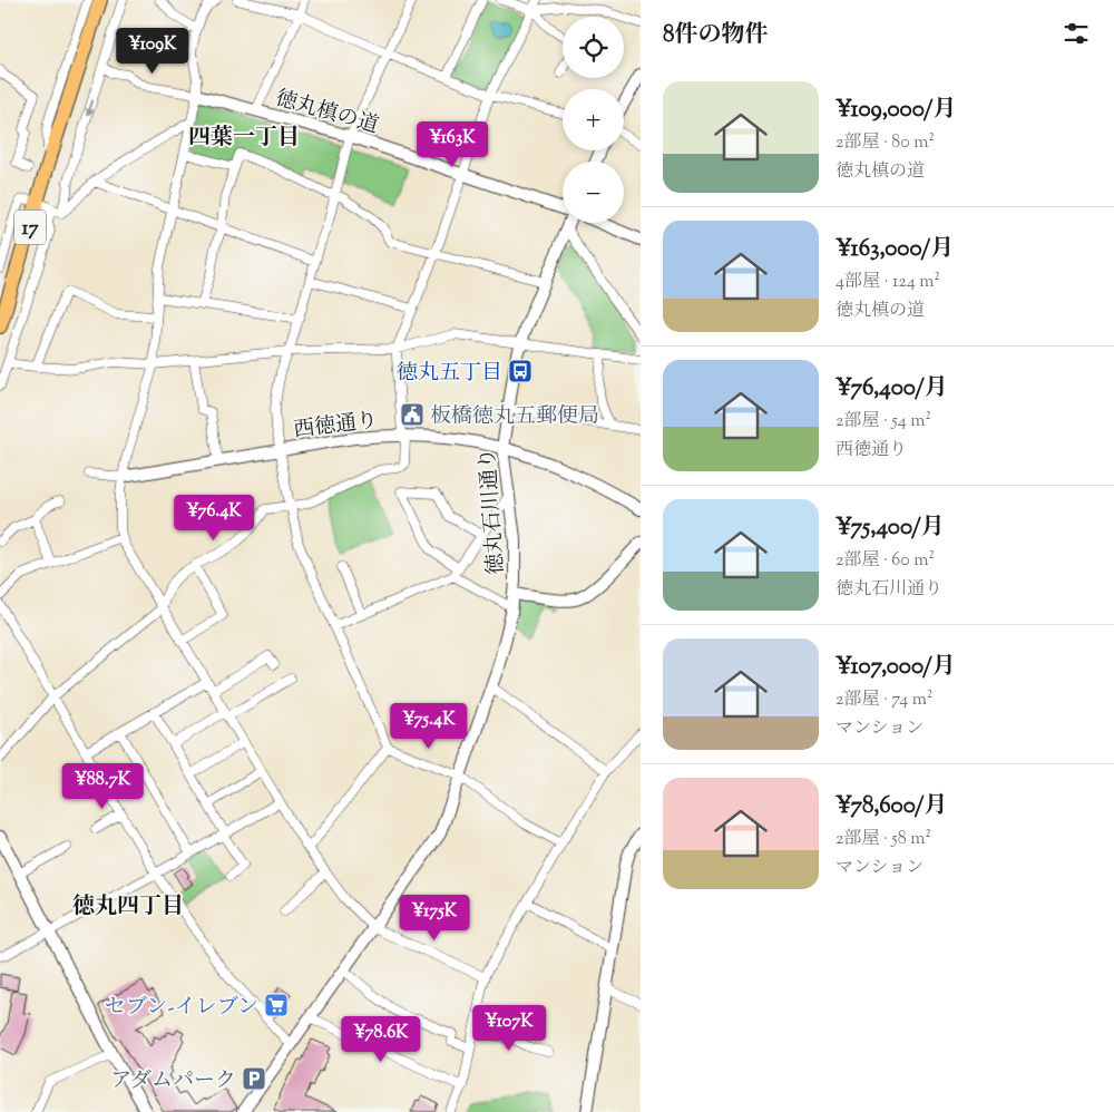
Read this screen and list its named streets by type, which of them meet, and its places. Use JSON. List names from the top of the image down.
{
  "streets": {
    "highway": ["17"],
    "street": ["徳丸槙の道", "西徳通り", "徳丸石川通り"]
  },
  "crossings": [
    ["西徳通り", "徳丸石川通り"]
  ],
  "districts": ["四葉一丁目", "徳丸四丁目"],
  "places": {
    "bus stop": ["徳丸五丁目"],
    "public building": ["板橋徳丸五郵便局"],
    "supermarket": ["セブン-イレブン"],
    "parking": ["アダムパーク"]
  },
  "page": {
    "heading": "8件の物件",
    "map_buttons": ["+", "−"],
    "price": [
      "¥109K",
      "¥163K",
      "¥76.4K",
      "¥75.4K",
      "¥88.7K",
      "¥175K",
      "¥107K",
      "¥78.6K"
    ],
    "list": [
      {
        "name": "¥109,000/月",
        "note": "2部屋 · 80 m² · 徳丸槙の道"
      },
      {
        "name": "¥163,000/月",
        "note": "4部屋 · 124 m² · 徳丸槙の道"
      },
      {
        "name": "¥76,400/月",
        "note": "2部屋 · 54 m² · 西徳通り"
      },
      {
        "name": "¥75,400/月",
        "note": "2部屋 · 60 m² · 徳丸石川通り"
      },
      {
        "name": "¥107,000/月",
        "note": "2部屋 · 74 m² · マンション"
      },
      {
        "name": "¥78,600/月",
        "note": "2部屋 · 58 m² · マンション"
      }
    ]
  }
}
